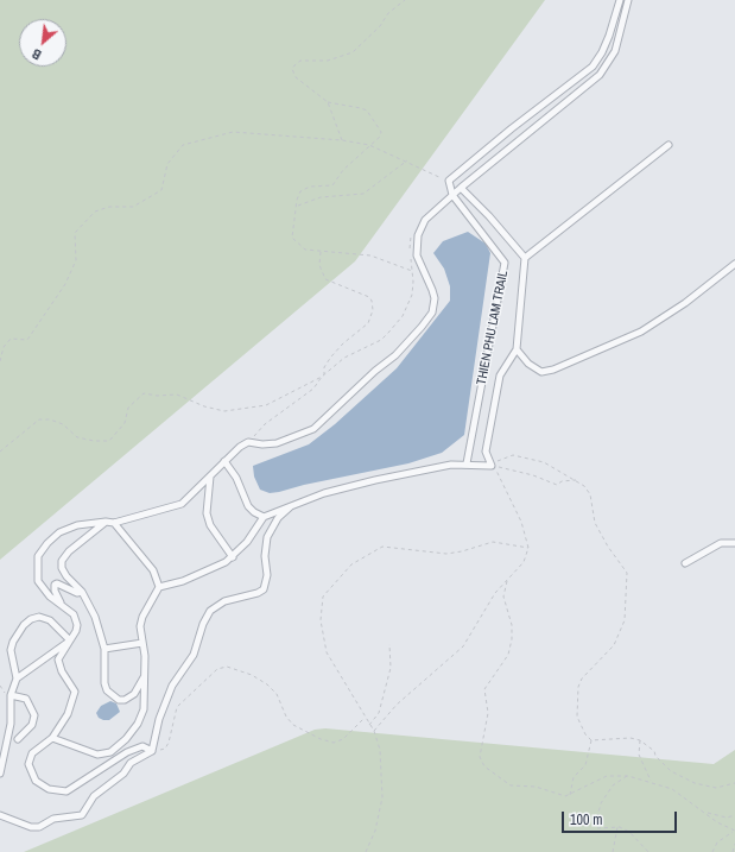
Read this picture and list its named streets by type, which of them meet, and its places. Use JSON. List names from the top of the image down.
{
  "streets": {
    "street": ["THIEN PHU LAM TRAIL"]
  },
  "scale_bar": "100 m",
  "north": "bottom left"
}
